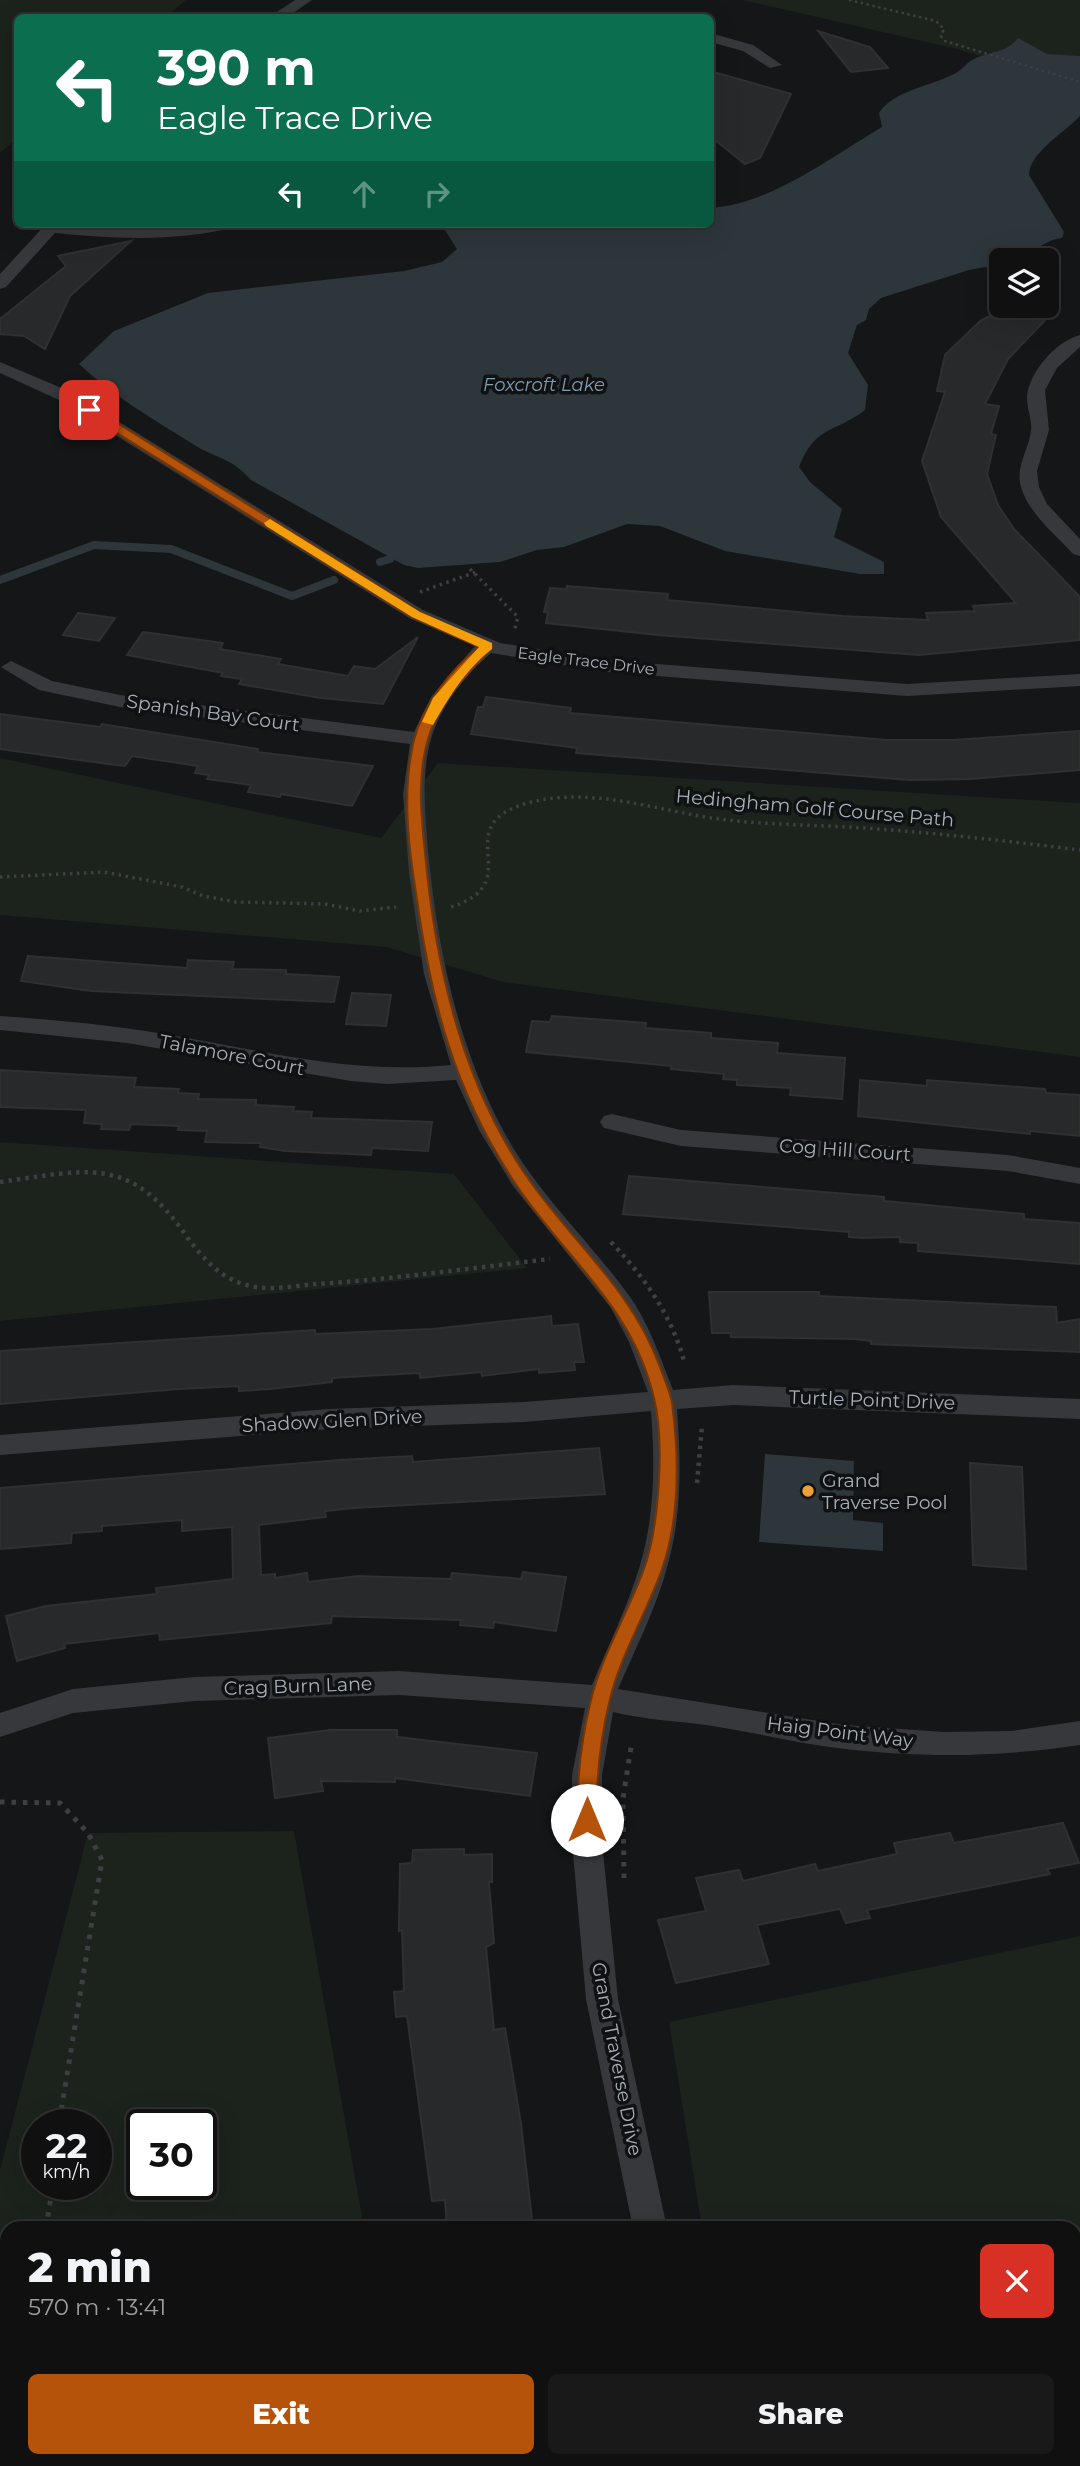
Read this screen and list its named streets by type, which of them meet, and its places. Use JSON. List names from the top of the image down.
{
  "streets": {
    "street": [
      "Eagle Trace Drive",
      "Spanish Bay Court",
      "Talamore Court",
      "Cog Hill Court",
      "Turtle Point Drive",
      "Shadow Glen Drive",
      "Crag Burn Lane",
      "Haig Point Way",
      "Grand Traverse Drive"
    ],
    "path": ["Hedingham Golf Course Path"]
  },
  "crossings": [
    ["Eagle Trace Drive", "Grand Traverse Drive"],
    ["Spanish Bay Court", "Grand Traverse Drive"],
    ["Talamore Court", "Grand Traverse Drive"],
    ["Turtle Point Drive", "Shadow Glen Drive"],
    ["Turtle Point Drive", "Grand Traverse Drive"],
    ["Shadow Glen Drive", "Grand Traverse Drive"],
    ["Crag Burn Lane", "Haig Point Way"],
    ["Crag Burn Lane", "Grand Traverse Drive"],
    ["Haig Point Way", "Grand Traverse Drive"]
  ],
  "water": ["Foxcroft Lake"],
  "places": ["Grand Traverse Pool"],
  "page": {
    "turn": ["390 m", "Eagle Trace Drive"],
    "speed": "22 km/h",
    "limit": "30",
    "heading": ["2 min", "570 m · 13:41"],
    "buttons": ["Exit", "Share"]
  }
}
